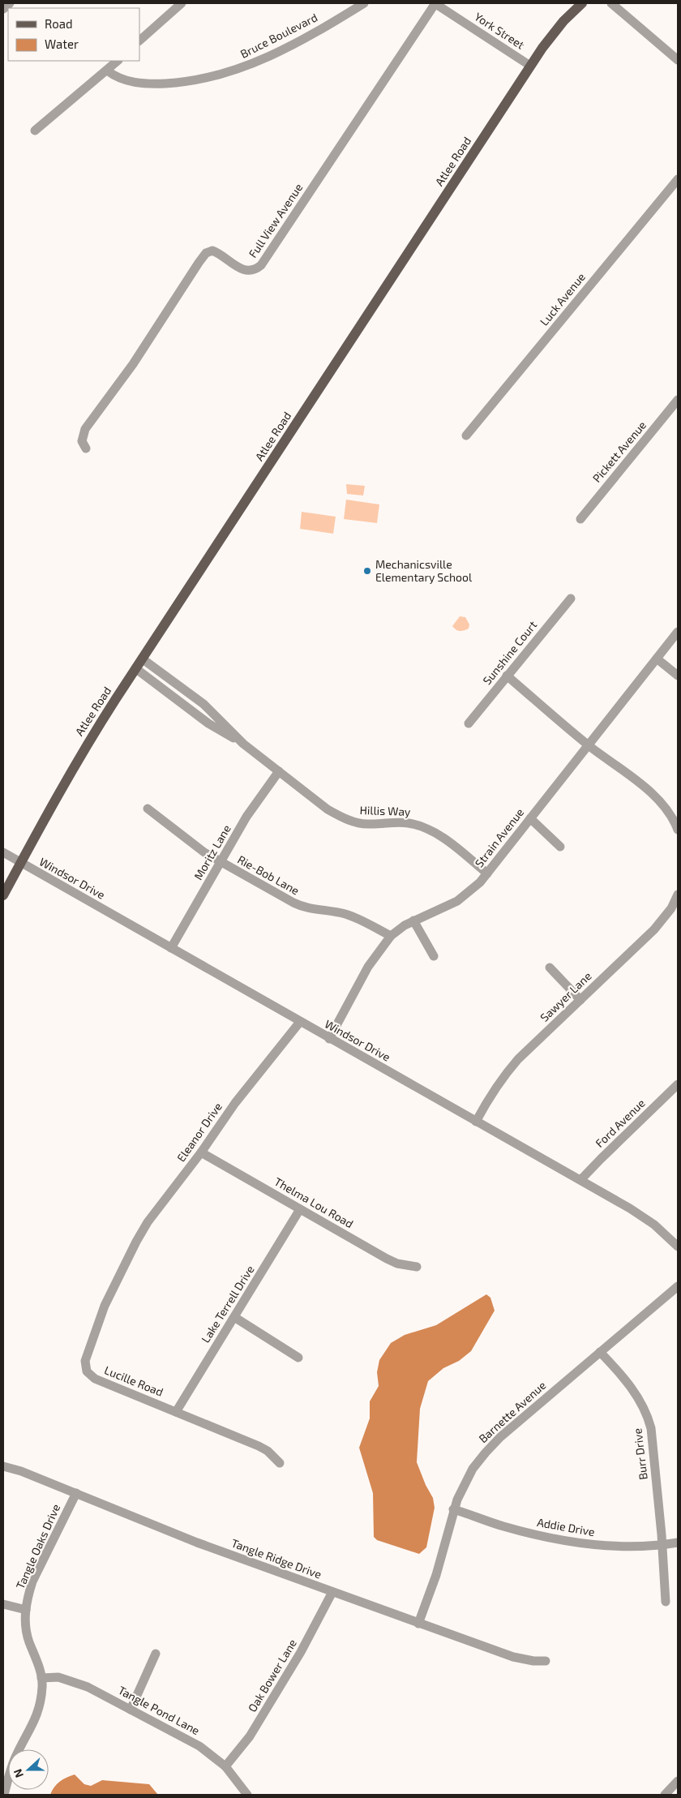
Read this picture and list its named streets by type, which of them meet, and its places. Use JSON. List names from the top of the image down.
{
  "streets": {
    "main road": ["Atlee Road"],
    "street": [
      "York Street",
      "Bruce Boulevard",
      "Full View Avenue",
      "Luck Avenue",
      "Pickett Avenue",
      "Sunshine Court",
      "Hillis Way",
      "Strain Avenue",
      "Moritz Lane",
      "Rie-Bob Lane",
      "Windsor Drive",
      "Sawyer Lane",
      "Ford Avenue",
      "Eleanor Drive",
      "Thelma Lou Road",
      "Lake Terrell Drive",
      "Lucille Road",
      "Barnette Avenue",
      "Burr Drive",
      "Addie Drive",
      "Tangle Oaks Drive",
      "Tangle Ridge Drive",
      "Oak Bower Lane",
      "Tangle Pond Lane"
    ]
  },
  "crossings": [
    ["York Street", "Atlee Road"],
    ["York Street", "Full View Avenue"],
    ["Atlee Road", "Hillis Way"],
    ["Atlee Road", "Windsor Drive"],
    ["Hillis Way", "Strain Avenue"],
    ["Hillis Way", "Moritz Lane"],
    ["Strain Avenue", "Rie-Bob Lane"],
    ["Strain Avenue", "Windsor Drive"],
    ["Moritz Lane", "Rie-Bob Lane"],
    ["Moritz Lane", "Windsor Drive"],
    ["Windsor Drive", "Sawyer Lane"],
    ["Windsor Drive", "Ford Avenue"],
    ["Windsor Drive", "Eleanor Drive"],
    ["Eleanor Drive", "Thelma Lou Road"],
    ["Eleanor Drive", "Lucille Road"],
    ["Thelma Lou Road", "Lake Terrell Drive"],
    ["Lake Terrell Drive", "Lucille Road"],
    ["Barnette Avenue", "Burr Drive"],
    ["Barnette Avenue", "Addie Drive"],
    ["Barnette Avenue", "Tangle Ridge Drive"],
    ["Burr Drive", "Addie Drive"],
    ["Tangle Oaks Drive", "Tangle Ridge Drive"],
    ["Tangle Oaks Drive", "Tangle Pond Lane"],
    ["Tangle Ridge Drive", "Oak Bower Lane"],
    ["Oak Bower Lane", "Tangle Pond Lane"]
  ],
  "places": ["Mechanicsville Elementary School"],
  "legend": ["Road", "Water"],
  "north": "left"
}
